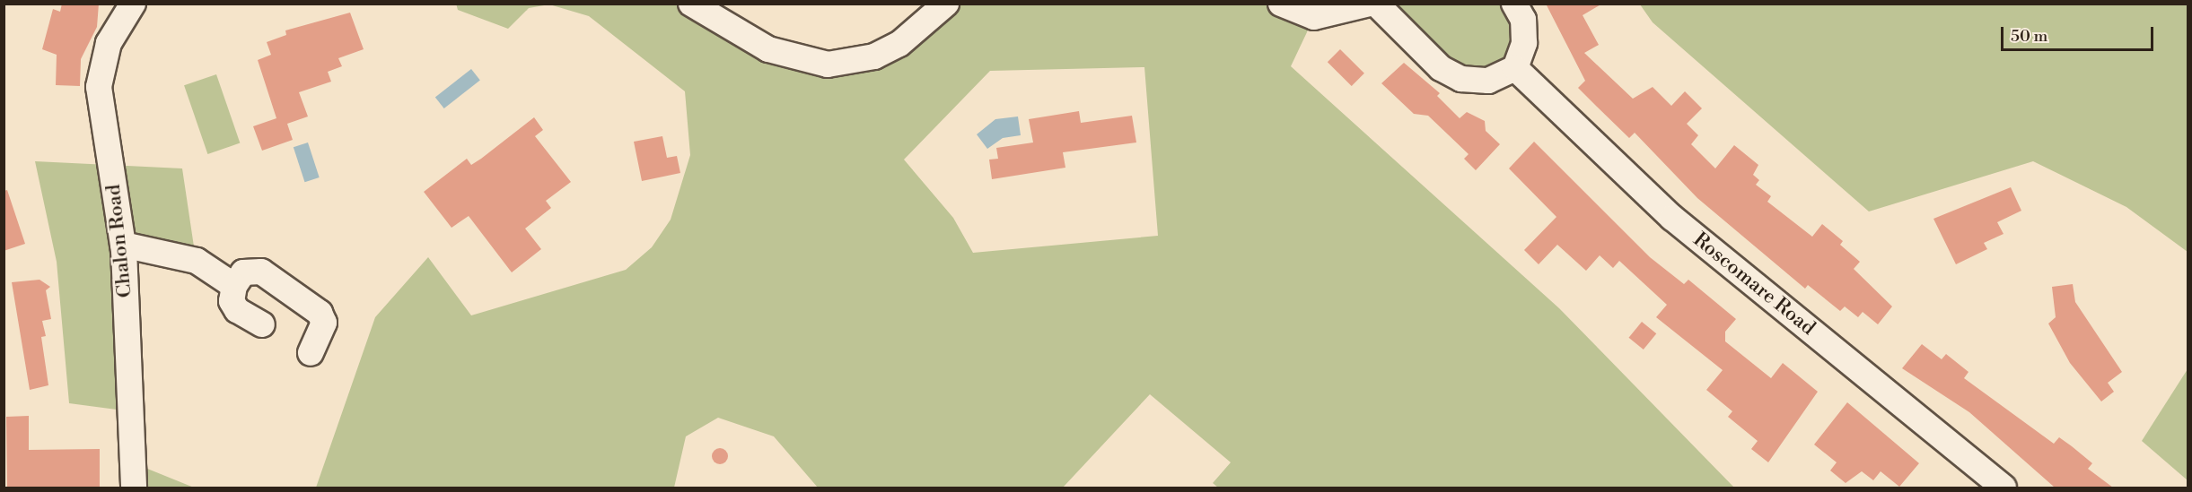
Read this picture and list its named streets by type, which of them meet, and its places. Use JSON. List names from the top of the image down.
{
  "streets": {
    "street": ["Chalon Road", "Roscomare Road"]
  },
  "scale_bar": "50 m"
}
